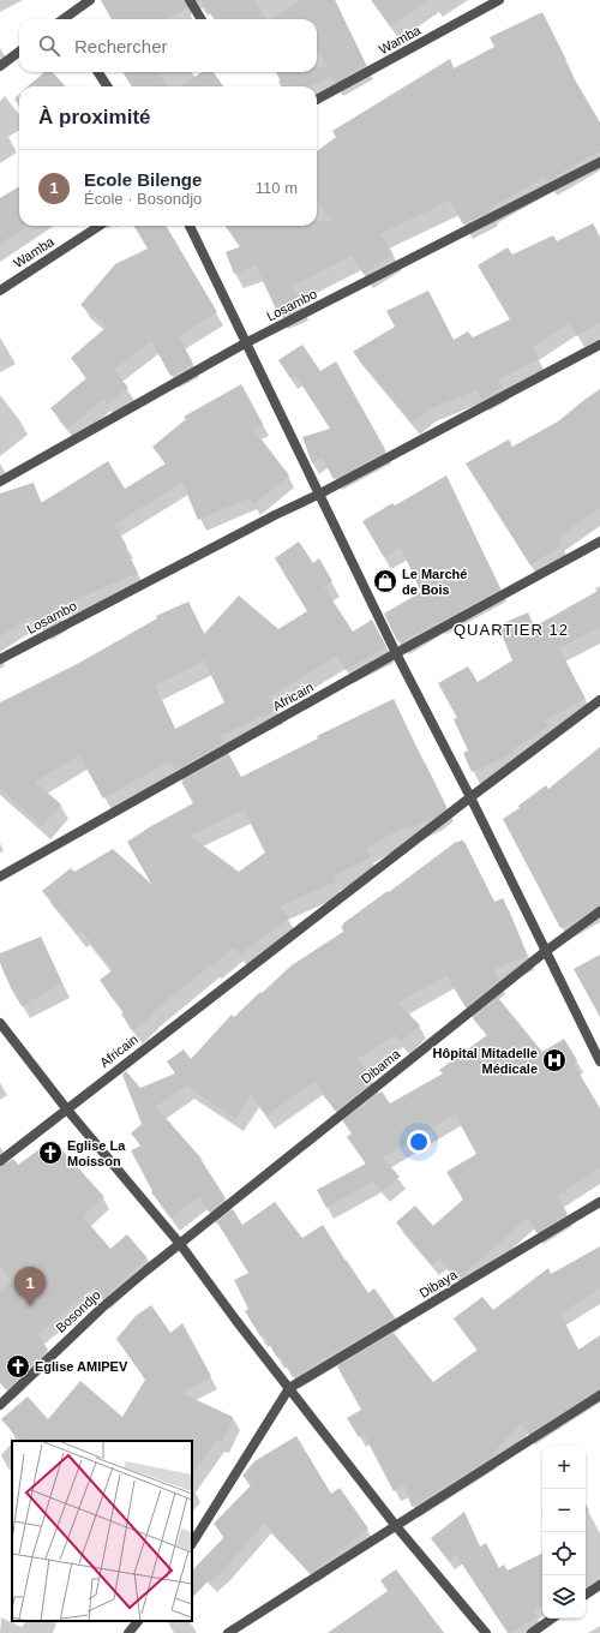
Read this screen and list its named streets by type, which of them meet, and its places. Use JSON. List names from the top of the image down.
{
  "streets": {
    "street": [
      "Wamba",
      "Losambo",
      "Africain",
      "Dibama",
      "Dibaya",
      "Bosondjo"
    ]
  },
  "crossings": [
    ["Dibama", "Bosondjo"]
  ],
  "districts": ["QUARTIER 12"],
  "places": {
    "shop": ["Le Marché de Bois"],
    "hospital": ["Hôpital Mitadelle Médicale"],
    "church": ["Eglise La Moisson", "Eglise AMIPEV"]
  },
  "page": {
    "search": "Rechercher",
    "heading": "À proximité",
    "list": [
      {
        "mark": "1",
        "name": "Ecole Bilenge",
        "note": "École · Bosondjo",
        "value": "110 m"
      }
    ],
    "pins": "1",
    "map_buttons": ["+", "−"]
  }
}
